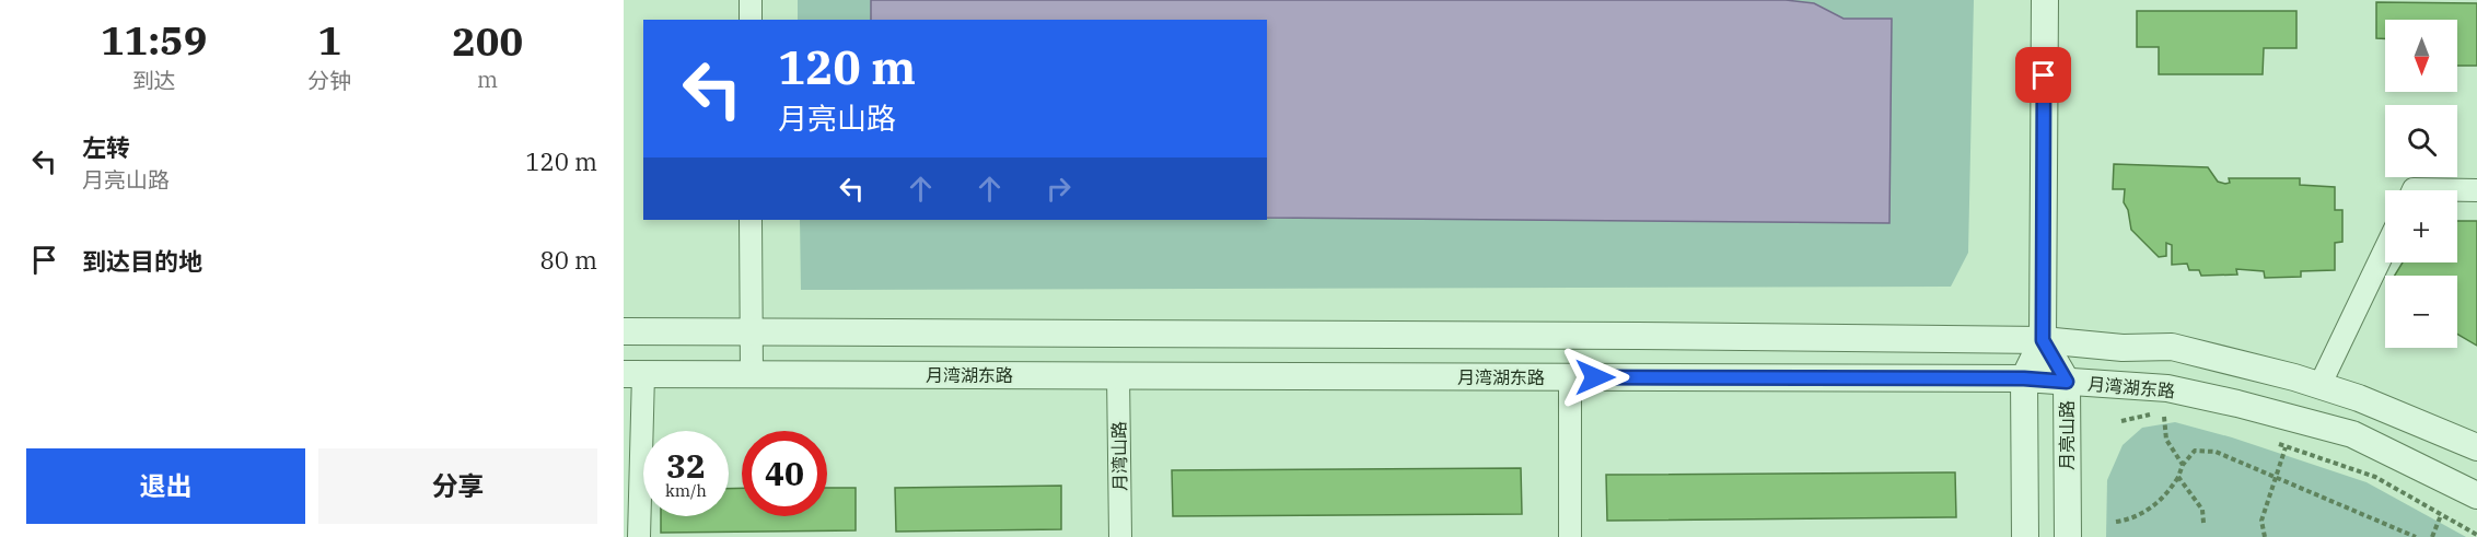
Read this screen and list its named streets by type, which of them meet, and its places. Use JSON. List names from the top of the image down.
{
  "streets": {
    "street": ["月湾湖东路", "月亮山路", "月湾山路"]
  },
  "crossings": [
    ["月湾湖东路", "月亮山路"],
    ["月湾湖东路", "月湾山路"]
  ],
  "north": "bottom",
  "page": {
    "eta": [
      "11:59",
      "到达",
      "1",
      "分钟",
      "200",
      "m"
    ],
    "map_buttons": ["+", "−"],
    "turn": ["120 m", "月亮山路"],
    "list": [
      {
        "name": "左转",
        "note": "月亮山路",
        "value": "120 m"
      },
      {
        "name": "到达目的地",
        "value": "80 m"
      }
    ],
    "speed": "32 km/h",
    "limit": "40",
    "buttons": ["退出", "分享"]
  }
}
